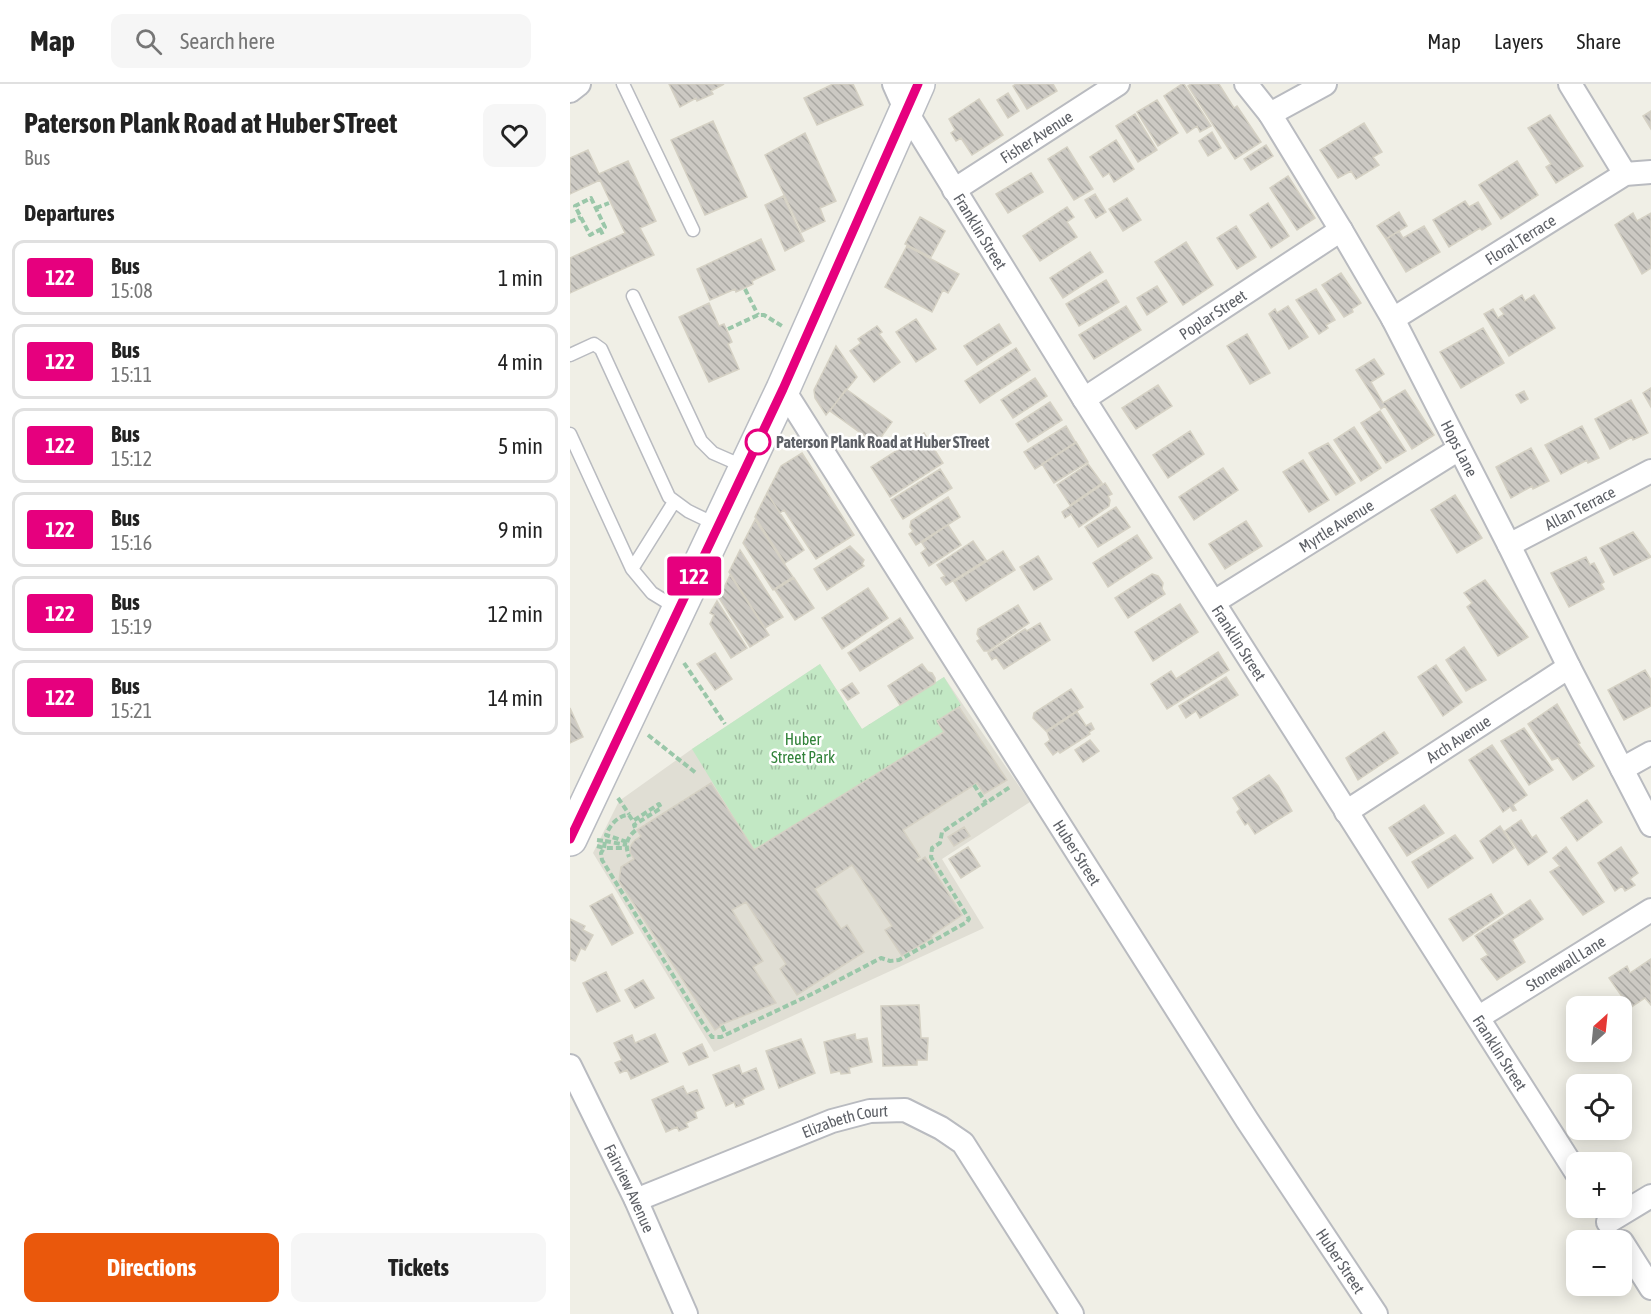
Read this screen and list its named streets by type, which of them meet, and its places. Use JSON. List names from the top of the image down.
{
  "streets": {
    "street": [
      "Fisher Avenue",
      "Franklin Street",
      "Floral Terrace",
      "Poplar Street",
      "Hops Lane",
      "Allan Terrace",
      "Myrtle Avenue",
      "Arch Avenue",
      "Huber Street",
      "Stonewall Lane",
      "Elizabeth Court",
      "Fairview Avenue"
    ]
  },
  "crossings": [
    ["Fisher Avenue", "Franklin Street"],
    ["Franklin Street", "Poplar Street"],
    ["Franklin Street", "Myrtle Avenue"],
    ["Franklin Street", "Arch Avenue"],
    ["Franklin Street", "Stonewall Lane"],
    ["Floral Terrace", "Hops Lane"],
    ["Poplar Street", "Hops Lane"],
    ["Hops Lane", "Allan Terrace"],
    ["Hops Lane", "Myrtle Avenue"],
    ["Hops Lane", "Arch Avenue"],
    ["Elizabeth Court", "Fairview Avenue"]
  ],
  "parks": ["Huber Street Park"],
  "places": ["Paterson Plank Road at Huber STreet"],
  "lines": ["bus line 122"],
  "north": "top right",
  "page": {
    "header": "Map",
    "search": "Search here",
    "nav": ["Map", "Layers", "Share"],
    "heading": [
      ["Paterson Plank Road at Huber STreet", "Bus"],
      "Departures"
    ],
    "on_map": "122",
    "list": [
      {
        "mark": "122",
        "name": "Bus",
        "note": "15:08",
        "value": "1 min"
      },
      {
        "mark": "122",
        "name": "Bus",
        "note": "15:11",
        "value": "4 min"
      },
      {
        "mark": "122",
        "name": "Bus",
        "note": "15:12",
        "value": "5 min"
      },
      {
        "mark": "122",
        "name": "Bus",
        "note": "15:16",
        "value": "9 min"
      },
      {
        "mark": "122",
        "name": "Bus",
        "note": "15:19",
        "value": "12 min"
      },
      {
        "mark": "122",
        "name": "Bus",
        "note": "15:21",
        "value": "14 min"
      }
    ],
    "map_buttons": ["+", "−"],
    "buttons": ["Directions", "Tickets"]
  }
}
